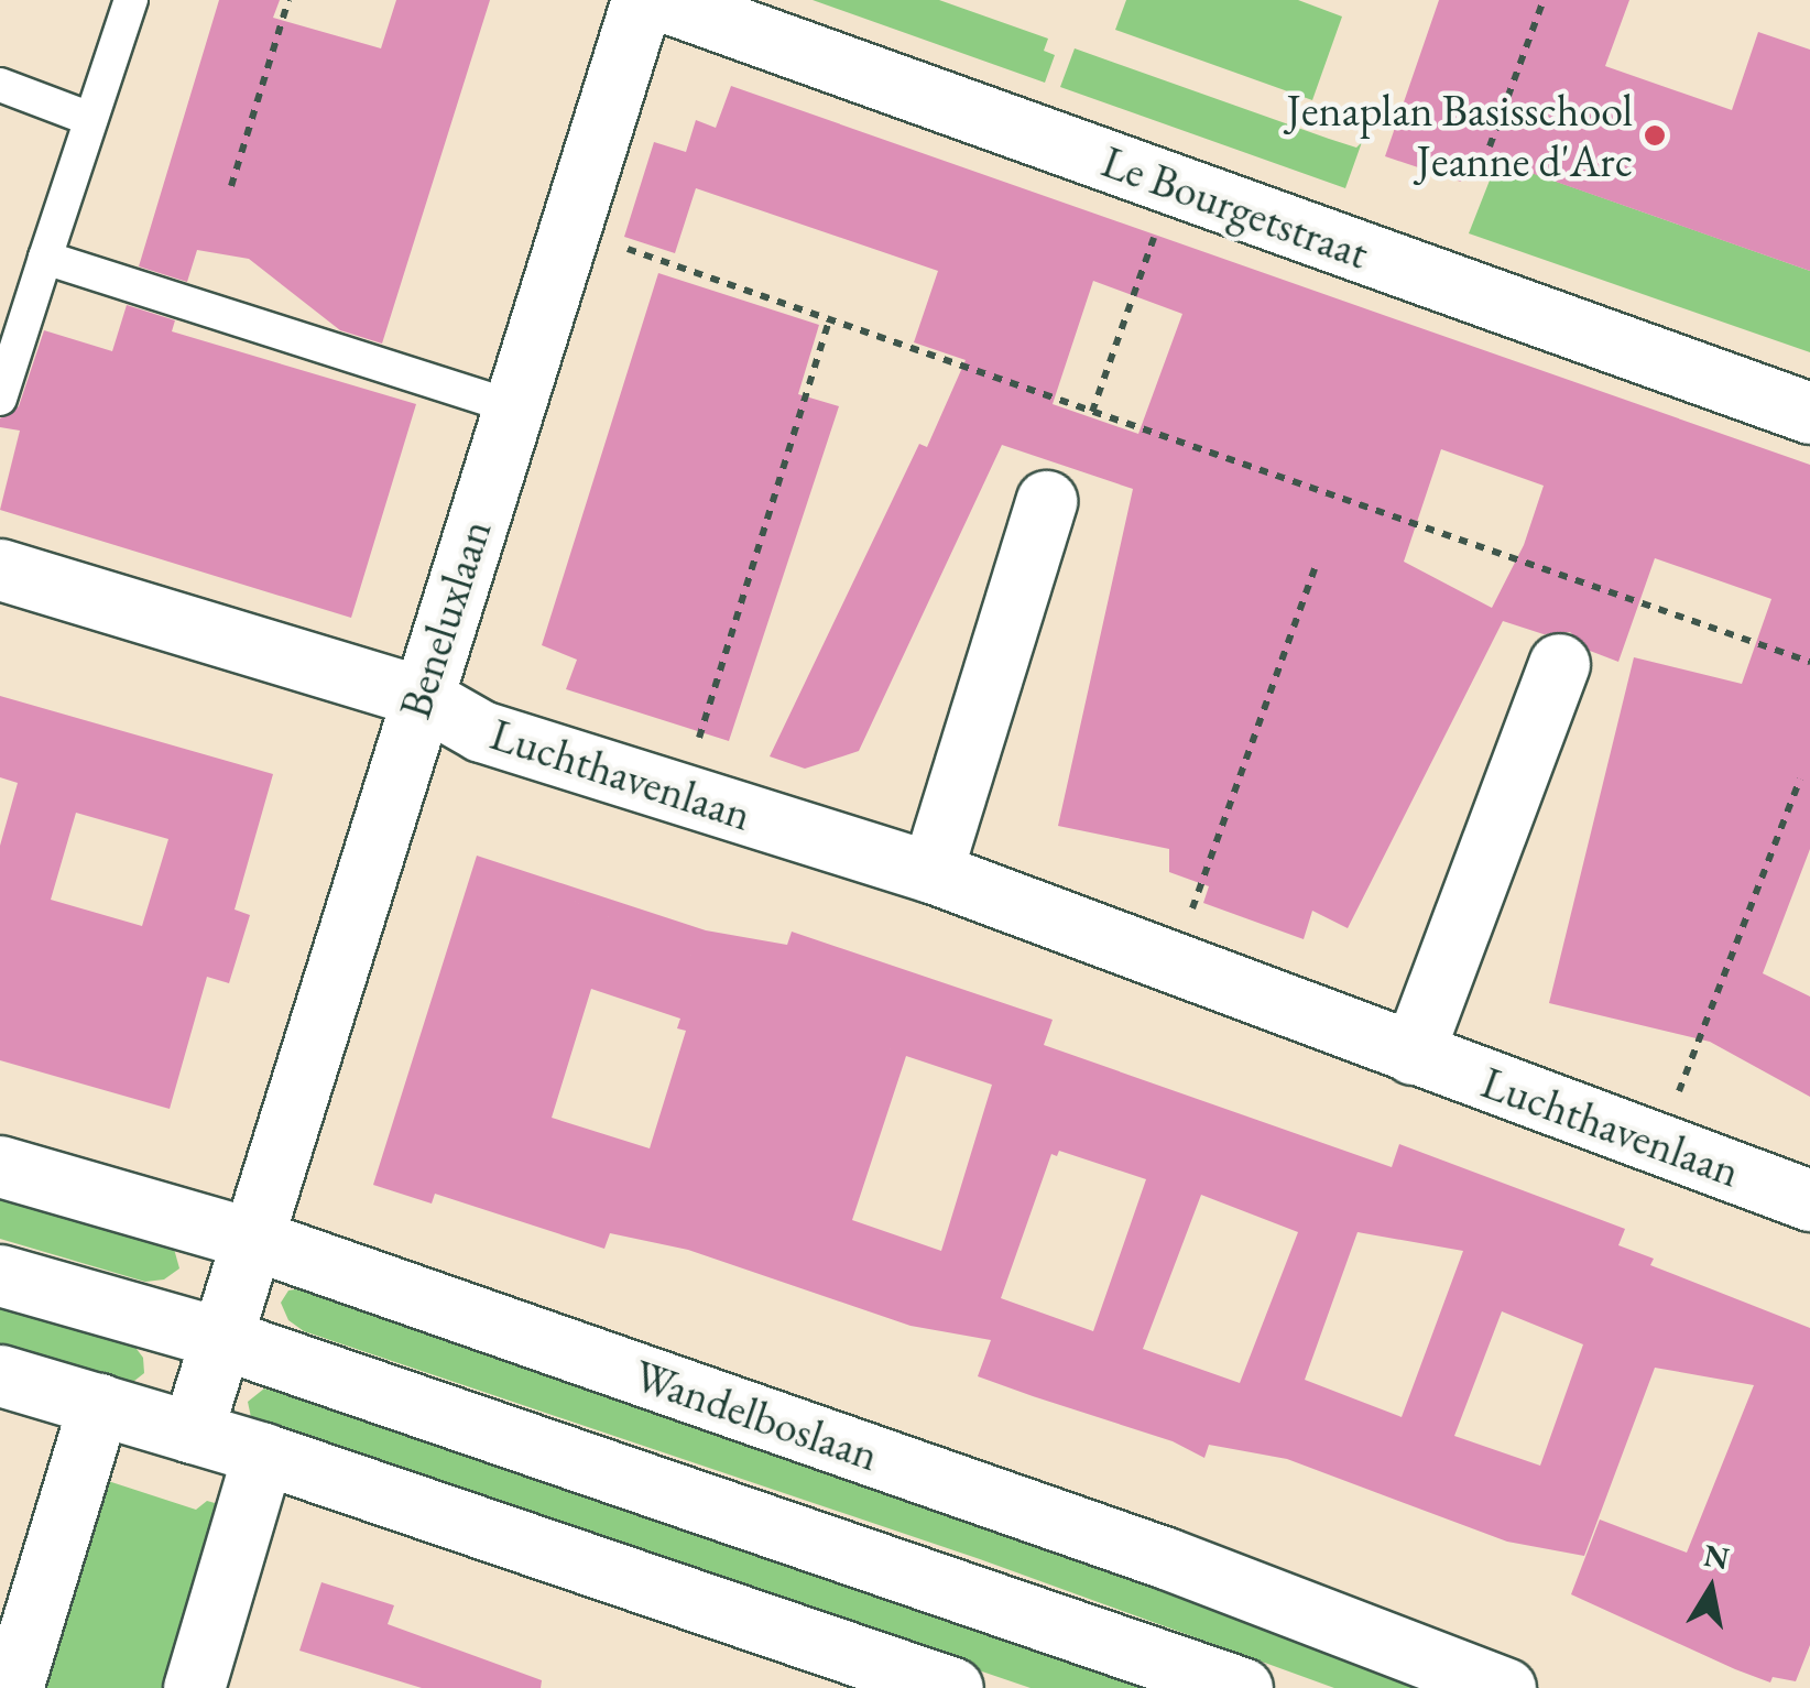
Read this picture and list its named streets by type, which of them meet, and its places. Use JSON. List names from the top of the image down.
{
  "streets": {
    "street": [
      "Le Bourgetstraat",
      "Beneluxlaan",
      "Luchthavenlaan",
      "Wandelboslaan"
    ]
  },
  "crossings": [
    ["Beneluxlaan", "Luchthavenlaan"],
    ["Beneluxlaan", "Wandelboslaan"]
  ],
  "places": ["Jenaplan Basisschool Jeanne d'Arc"],
  "north": "top"
}
